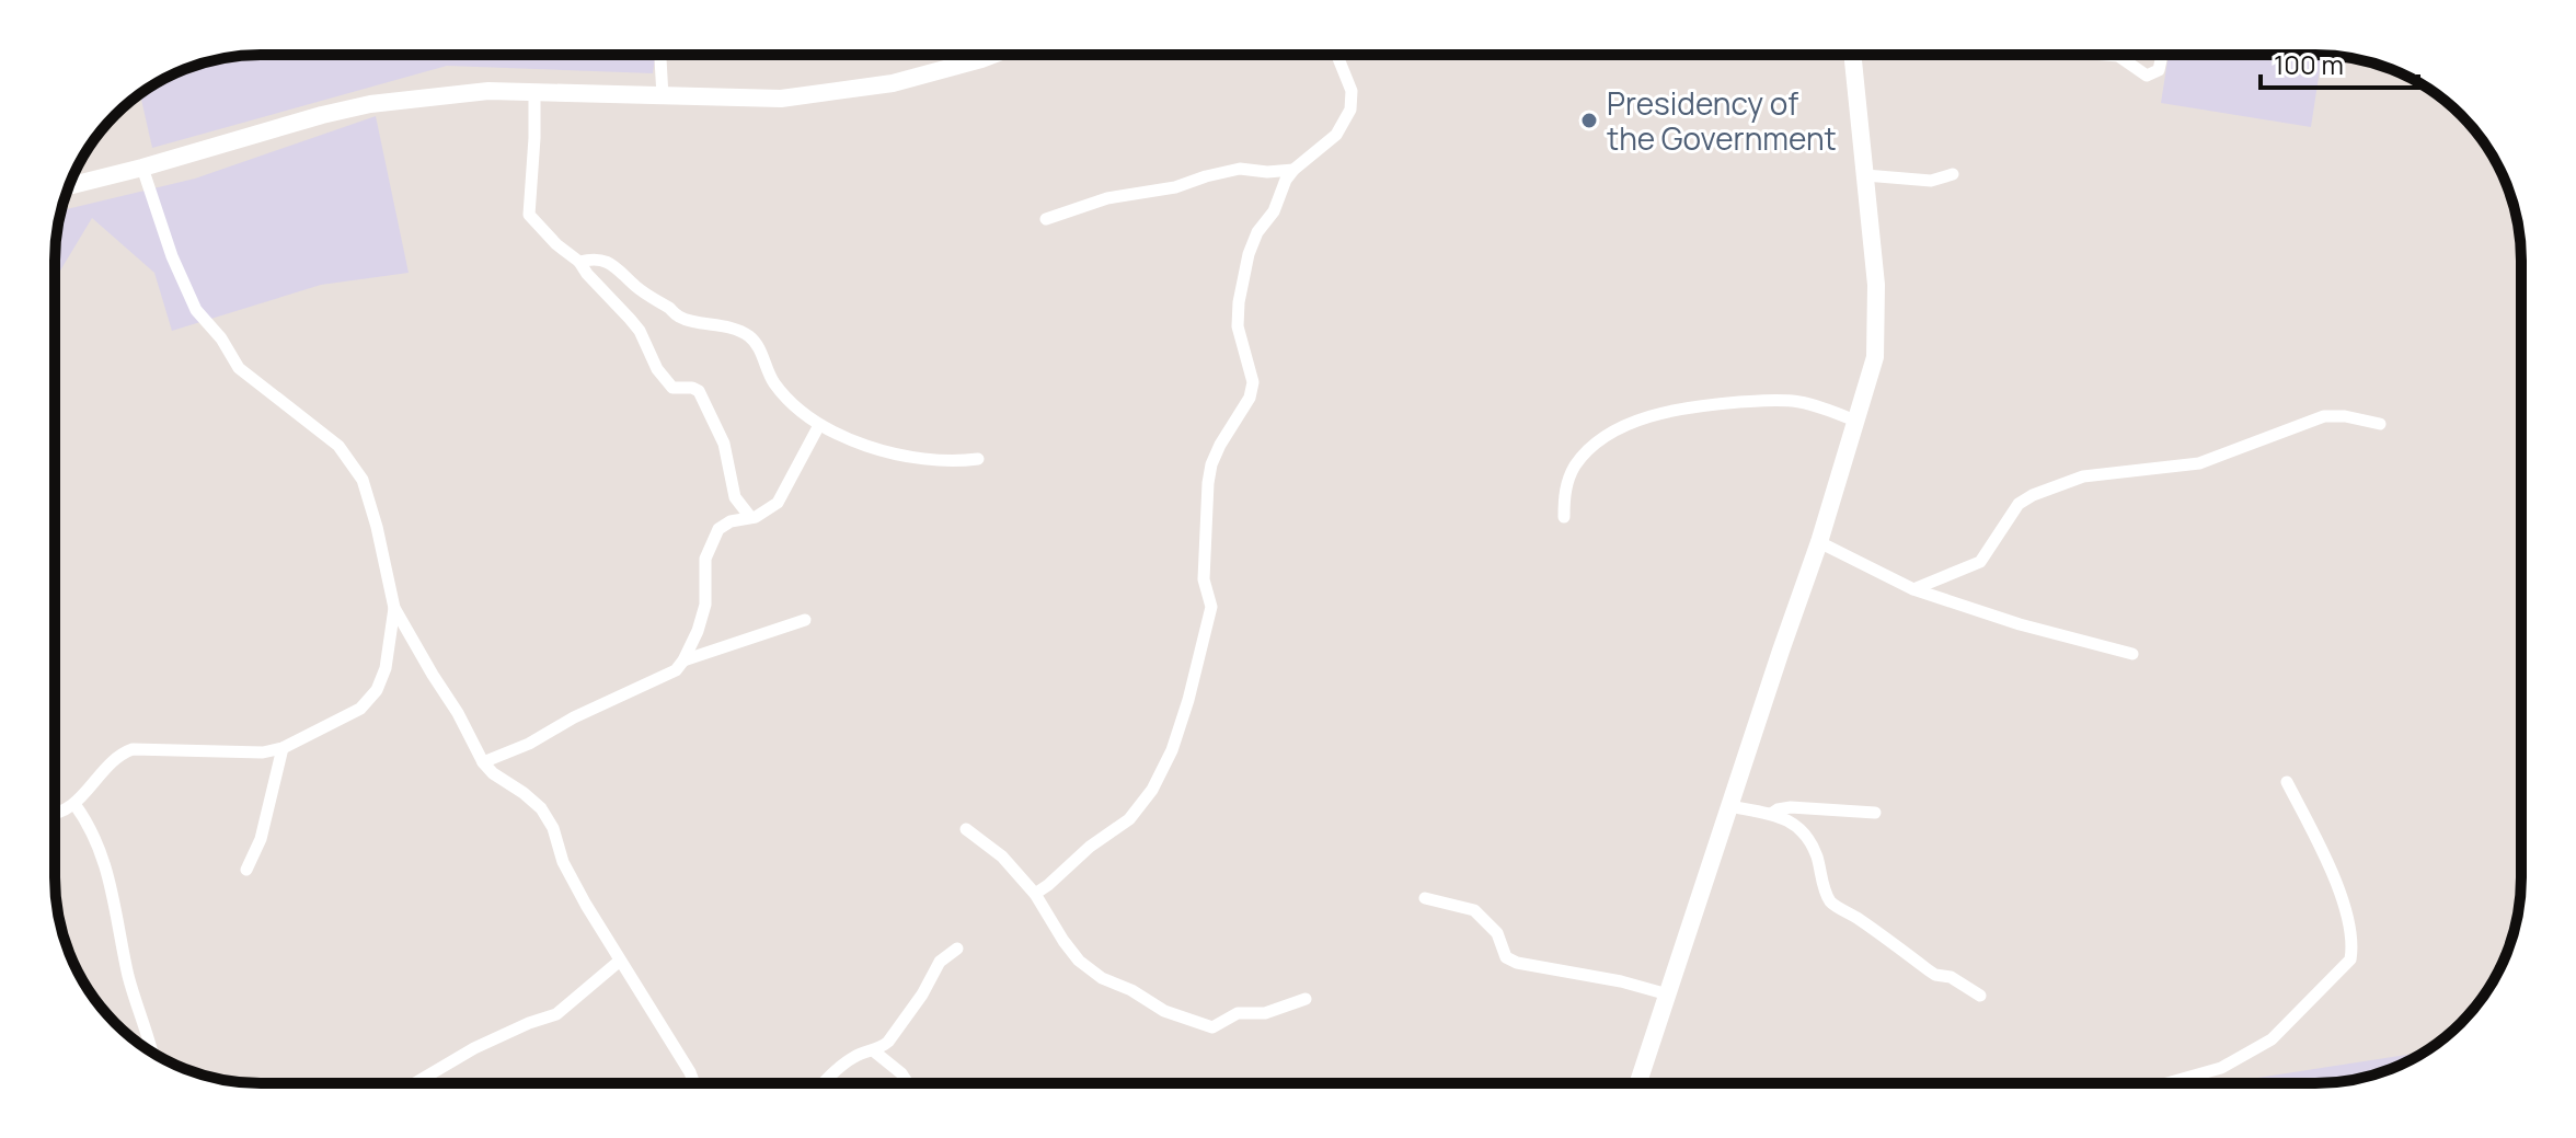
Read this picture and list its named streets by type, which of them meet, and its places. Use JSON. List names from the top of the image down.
{
  "places": ["Presidency of the Government"],
  "scale_bar": "100 m"
}
